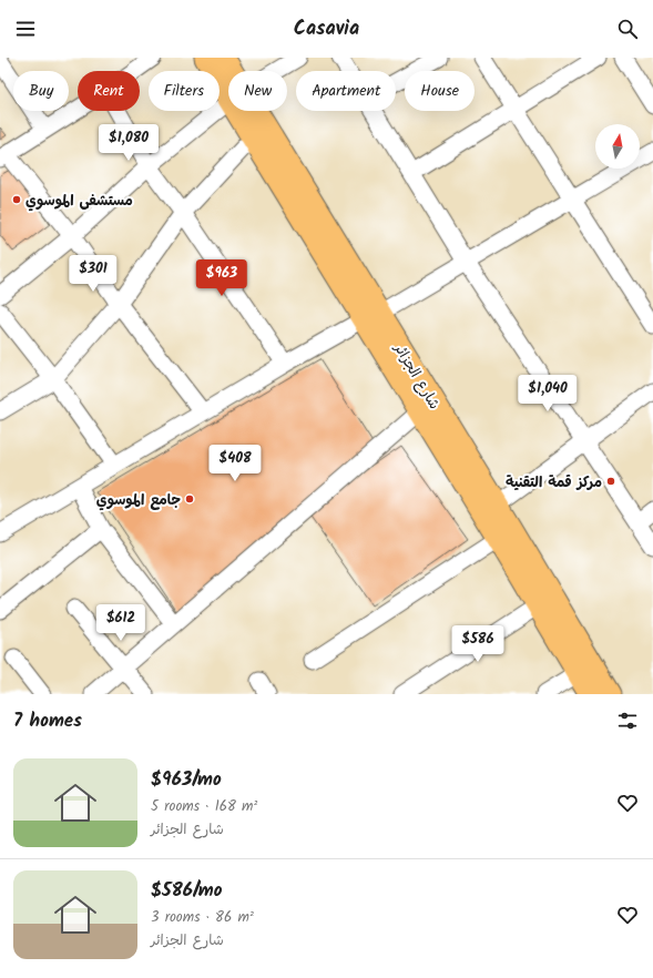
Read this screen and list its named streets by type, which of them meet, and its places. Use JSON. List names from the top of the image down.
{
  "streets": {
    "main road": ["شارع الجزائر"]
  },
  "places": ["مستشفى الموسوي", "مركز قمة التقنية", "جامع الموسوي"],
  "north": "top",
  "page": {
    "header": "Casavia",
    "chip": [
      "Buy",
      "Rent",
      "Filters",
      "New",
      "Apartment",
      "House"
    ],
    "price": [
      "$1,080",
      "$301",
      "$963",
      "$1,040",
      "$408",
      "$612",
      "$586"
    ],
    "heading": "7 homes",
    "list": [
      {
        "name": "$963/mo",
        "note": "5 rooms · 168 m² · شارع الجزائر"
      },
      {
        "name": "$586/mo",
        "note": "3 rooms · 86 m² · شارع الجزائر"
      }
    ]
  }
}
